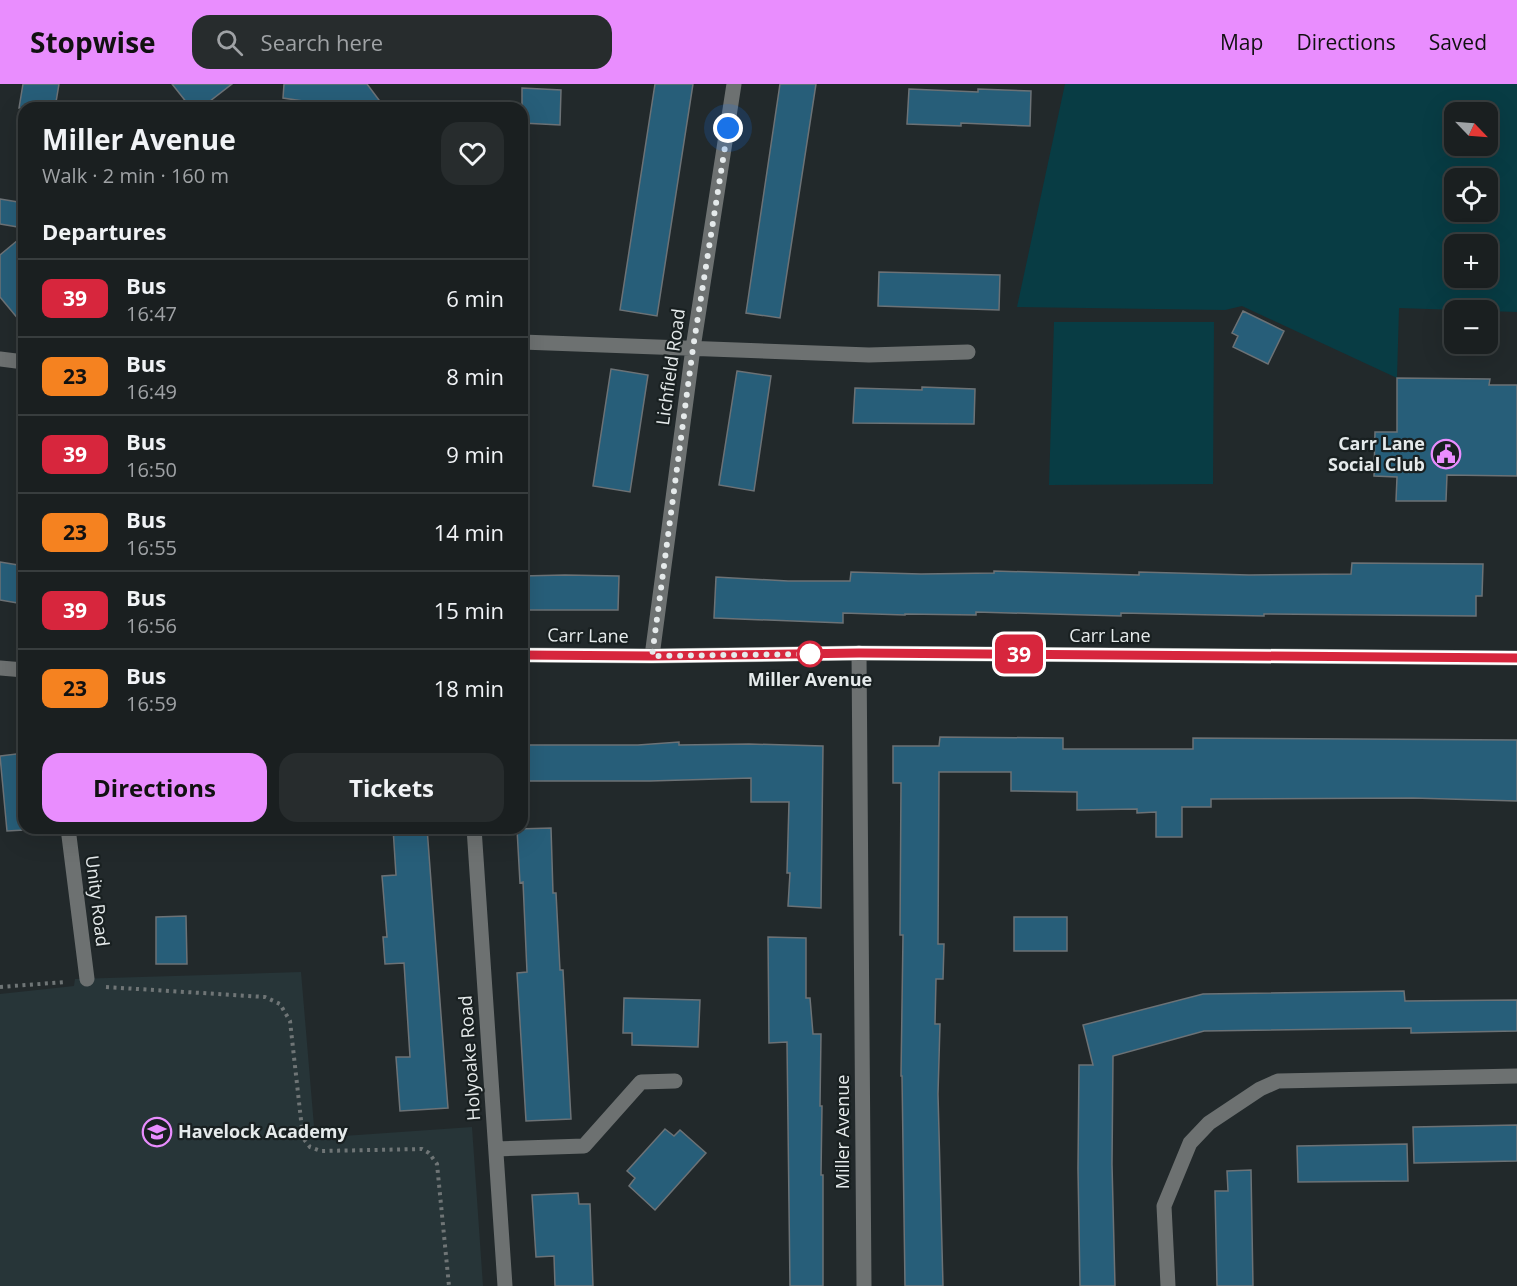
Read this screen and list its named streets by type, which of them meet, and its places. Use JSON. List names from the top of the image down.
{
  "streets": {
    "street": [
      "Lichfield Road",
      "Carr Lane",
      "Unity Road",
      "Holyoake Road",
      "Miller Avenue"
    ]
  },
  "crossings": [
    ["Lichfield Road", "Carr Lane"],
    ["Carr Lane", "Miller Avenue"]
  ],
  "places": {
    "public building": ["Carr Lane Social Club"],
    "other": ["Miller Avenue"],
    "school or university": ["Havelock Academy"]
  },
  "lines": ["bus line 39"],
  "north": "bottom right",
  "page": {
    "header": "Stopwise",
    "search": "Search here",
    "nav": ["Map", "Directions", "Saved"],
    "on_map": "39",
    "map_buttons": ["+", "−"],
    "heading": [
      ["Miller Avenue", "Walk · 2 min · 160 m"],
      "Departures"
    ],
    "list": [
      {
        "mark": "39",
        "name": "Bus",
        "note": "16:47",
        "value": "6 min"
      },
      {
        "mark": "23",
        "name": "Bus",
        "note": "16:49",
        "value": "8 min"
      },
      {
        "mark": "39",
        "name": "Bus",
        "note": "16:50",
        "value": "9 min"
      },
      {
        "mark": "23",
        "name": "Bus",
        "note": "16:55",
        "value": "14 min"
      },
      {
        "mark": "39",
        "name": "Bus",
        "note": "16:56",
        "value": "15 min"
      },
      {
        "mark": "23",
        "name": "Bus",
        "note": "16:59",
        "value": "18 min"
      }
    ],
    "buttons": ["Directions", "Tickets"]
  }
}
